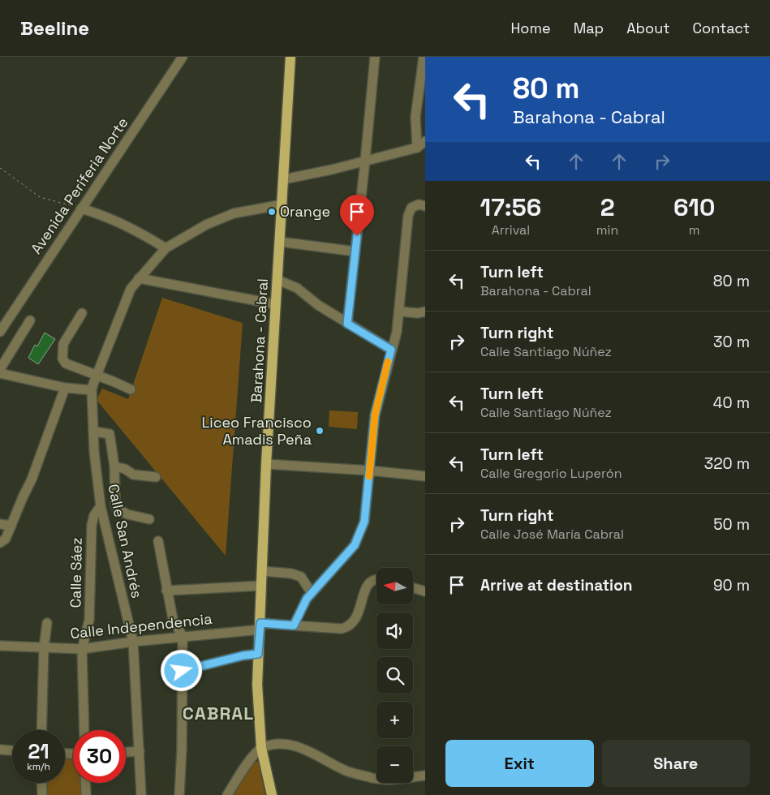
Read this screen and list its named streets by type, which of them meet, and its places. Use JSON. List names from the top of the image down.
{
  "streets": {
    "main road": ["Barahona - Cabral"],
    "street": [
      "Avenida Periferia Norte",
      "Calle San Andrés",
      "Calle Sáez",
      "Calle Independencia"
    ]
  },
  "crossings": [
    ["Barahona - Cabral", "Calle San Andrés"],
    ["Barahona - Cabral", "Calle Independencia"],
    ["Calle San Andrés", "Calle Sáez"],
    ["Calle San Andrés", "Calle Independencia"],
    ["Calle Sáez", "Calle Independencia"]
  ],
  "districts": ["CABRAL"],
  "places": ["Orange", "Liceo Francisco Amadis Peña"],
  "north": "left",
  "page": {
    "header": "Beeline",
    "nav": [
      "Home",
      "Map",
      "About",
      "Contact"
    ],
    "turn": ["80 m", "Barahona - Cabral"],
    "eta": [
      "17:56",
      "Arrival",
      "2",
      "min",
      "610",
      "m"
    ],
    "list": [
      {
        "name": "Turn left",
        "note": "Barahona - Cabral",
        "value": "80 m"
      },
      {
        "name": "Turn right",
        "note": "Calle Santiago Núñez",
        "value": "30 m"
      },
      {
        "name": "Turn left",
        "note": "Calle Santiago Núñez",
        "value": "40 m"
      },
      {
        "name": "Turn left",
        "note": "Calle Gregorio Luperón",
        "value": "320 m"
      },
      {
        "name": "Turn right",
        "note": "Calle José María Cabral",
        "value": "50 m"
      },
      {
        "name": "Arrive at destination",
        "value": "90 m"
      }
    ],
    "map_buttons": ["+", "−"],
    "speed": "21 km/h",
    "limit": "30",
    "buttons": ["Exit", "Share"]
  }
}
